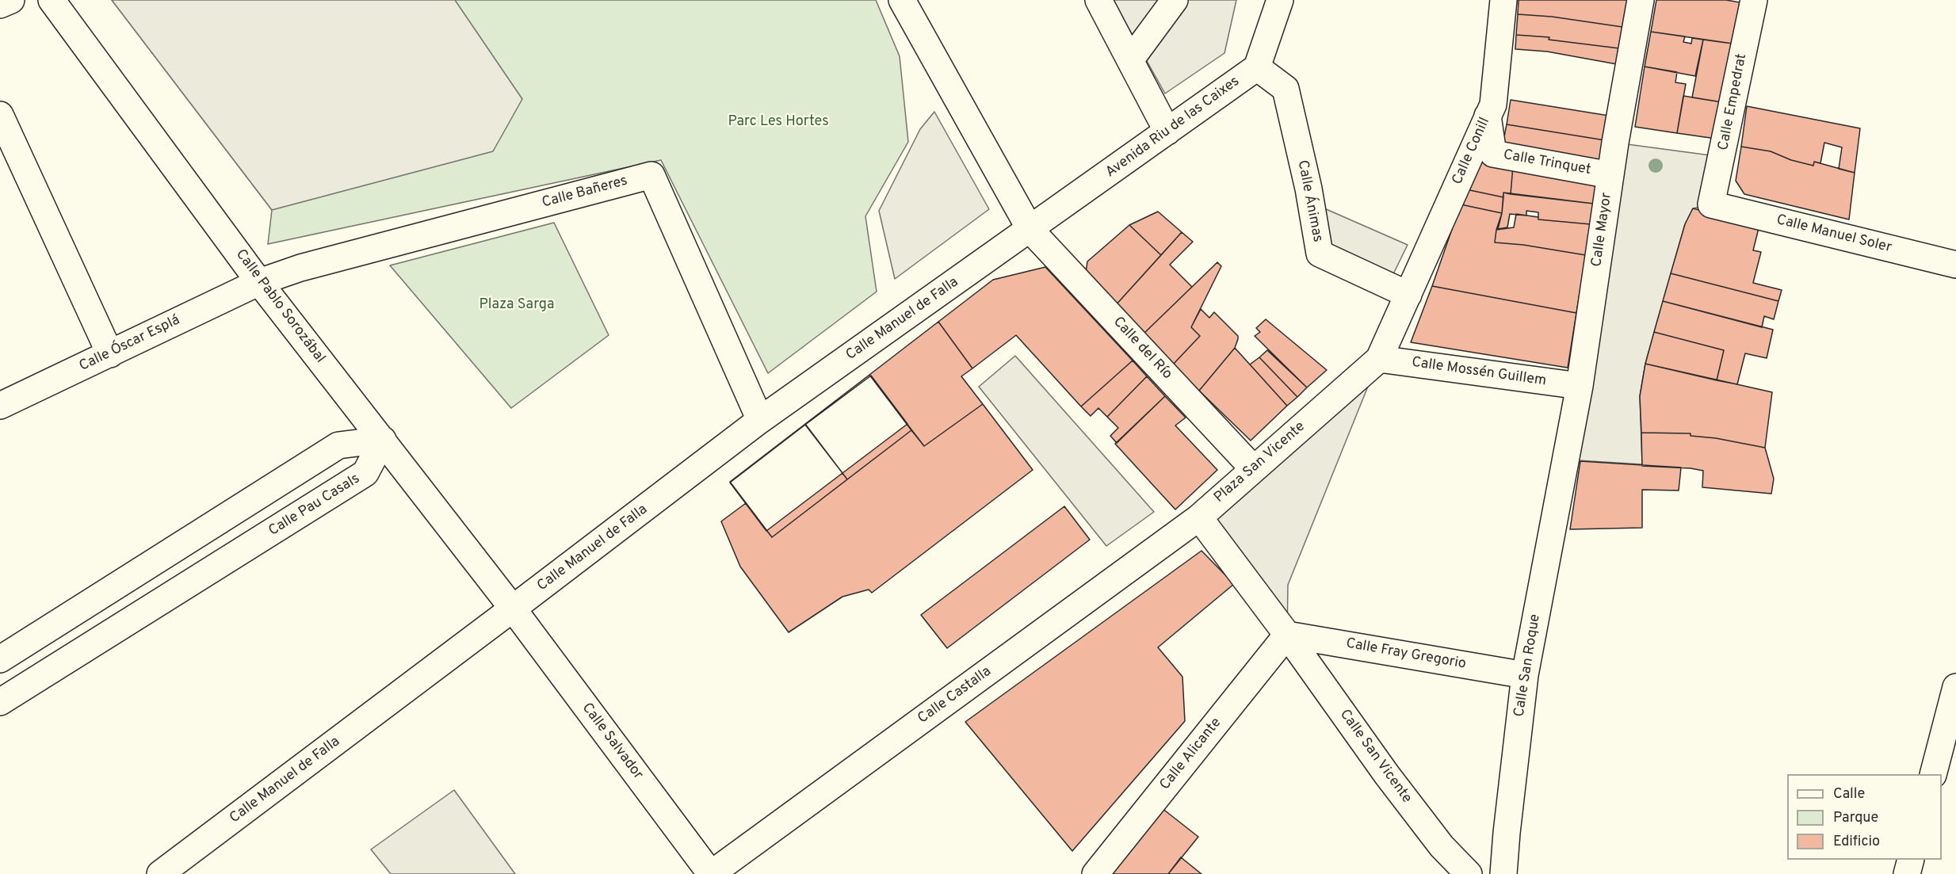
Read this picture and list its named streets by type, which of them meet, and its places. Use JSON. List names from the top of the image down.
{
  "streets": {
    "street": [
      "Calle Empedrat",
      "Avenida Riu de las Caixes",
      "Calle Conill",
      "Calle Trinquet",
      "Calle Bañeres",
      "Calle Ánimas",
      "Calle Mayor",
      "Calle Manuel Soler",
      "Calle Pablo Sorozábal",
      "Calle Manuel de Falla",
      "Calle Óscar Esplá",
      "Calle del Río",
      "Calle Mossén Guillem",
      "Plaza San Vicente",
      "Calle Pau Casals",
      "Calle Fray Gregorio",
      "Calle San Roque",
      "Calle Castalla",
      "Calle Salvador",
      "Calle Alicante",
      "Calle San Vicente"
    ]
  },
  "crossings": [
    ["Calle Empedrat", "Calle Manuel Soler"],
    ["Avenida Riu de las Caixes", "Calle Ánimas"],
    ["Avenida Riu de las Caixes", "Calle Manuel de Falla"],
    ["Avenida Riu de las Caixes", "Calle del Río"],
    ["Calle Conill", "Calle Trinquet"],
    ["Calle Conill", "Calle Ánimas"],
    ["Calle Conill", "Plaza San Vicente"],
    ["Calle Trinquet", "Calle Mayor"],
    ["Calle Bañeres", "Calle Pablo Sorozábal"],
    ["Calle Bañeres", "Calle Manuel de Falla"],
    ["Calle Bañeres", "Calle Óscar Esplá"],
    ["Calle Ánimas", "Plaza San Vicente"],
    ["Calle Mayor", "Calle Mossén Guillem"],
    ["Calle Mayor", "Calle San Roque"],
    ["Calle Pablo Sorozábal", "Calle Manuel de Falla"],
    ["Calle Pablo Sorozábal", "Calle Óscar Esplá"],
    ["Calle Pablo Sorozábal", "Calle Pau Casals"],
    ["Calle Pablo Sorozábal", "Calle Salvador"],
    ["Calle Manuel de Falla", "Calle del Río"],
    ["Calle Manuel de Falla", "Calle Salvador"],
    ["Calle del Río", "Plaza San Vicente"],
    ["Calle Mossén Guillem", "Plaza San Vicente"],
    ["Plaza San Vicente", "Calle Castalla"],
    ["Calle Fray Gregorio", "Calle San Roque"],
    ["Calle Fray Gregorio", "Calle Alicante"],
    ["Calle Fray Gregorio", "Calle San Vicente"],
    ["Calle Castalla", "Calle Salvador"],
    ["Calle Alicante", "Calle San Vicente"]
  ],
  "parks": ["Parc Les Hortes", "Plaza Sarga"],
  "legend": ["Calle", "Parque", "Edificio"]
}
